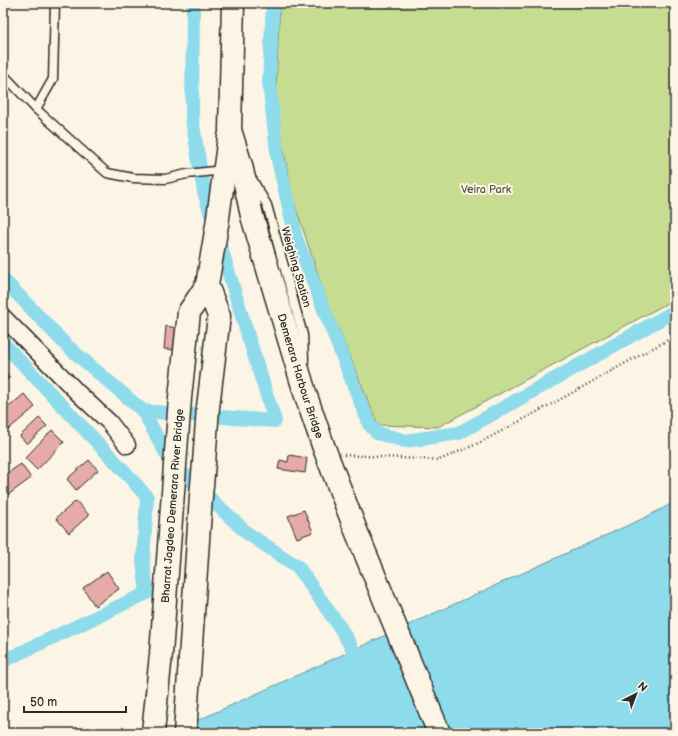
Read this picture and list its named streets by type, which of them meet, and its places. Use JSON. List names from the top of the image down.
{
  "streets": {
    "main road": ["Demerara Harbour Bridge", "Bharrat Jagdeo Demerara River Bridge"],
    "lane": ["Weighing Station"]
  },
  "crossings": [
    ["Weighing Station", "Demerara Harbour Bridge"],
    ["Weighing Station", "Bharrat Jagdeo Demerara River Bridge"],
    ["Demerara Harbour Bridge", "Bharrat Jagdeo Demerara River Bridge"]
  ],
  "parks": ["Veira Park"],
  "scale_bar": "50 m",
  "north": "top right"
}
